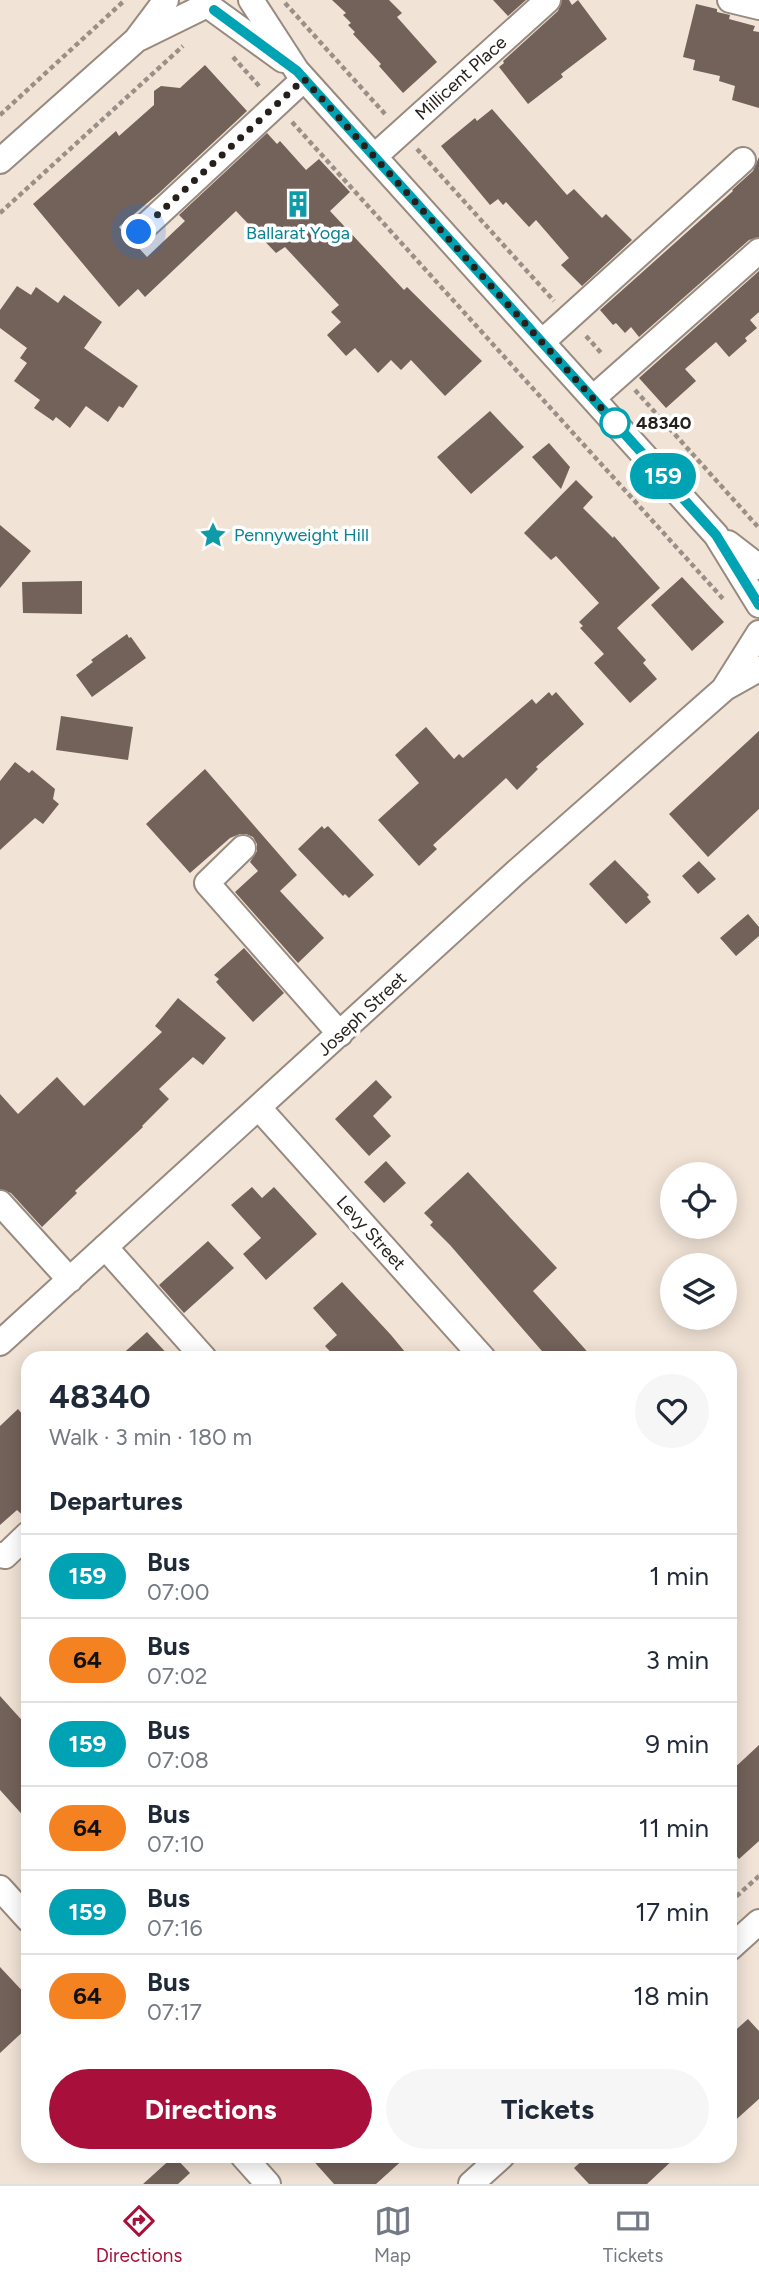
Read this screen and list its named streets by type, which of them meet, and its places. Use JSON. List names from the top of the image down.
{
  "streets": {
    "street": ["Millicent Place", "Joseph Street", "Levy Street"]
  },
  "crossings": [
    ["Joseph Street", "Levy Street"]
  ],
  "places": {
    "building": ["Ballarat Yoga"],
    "other": ["48340"],
    "place": ["Pennyweight Hill"]
  },
  "lines": ["bus line 159"],
  "page": {
    "on_map": "159",
    "heading": [
      ["48340", "Walk · 3 min · 180 m"],
      "Departures"
    ],
    "list": [
      {
        "mark": "159",
        "name": "Bus",
        "note": "07:00",
        "value": "1 min"
      },
      {
        "mark": "64",
        "name": "Bus",
        "note": "07:02",
        "value": "3 min"
      },
      {
        "mark": "159",
        "name": "Bus",
        "note": "07:08",
        "value": "9 min"
      },
      {
        "mark": "64",
        "name": "Bus",
        "note": "07:10",
        "value": "11 min"
      },
      {
        "mark": "159",
        "name": "Bus",
        "note": "07:16",
        "value": "17 min"
      },
      {
        "mark": "64",
        "name": "Bus",
        "note": "07:17",
        "value": "18 min"
      }
    ],
    "buttons": ["Directions", "Tickets"],
    "tabs": ["Directions", "Map", "Tickets"]
  }
}
